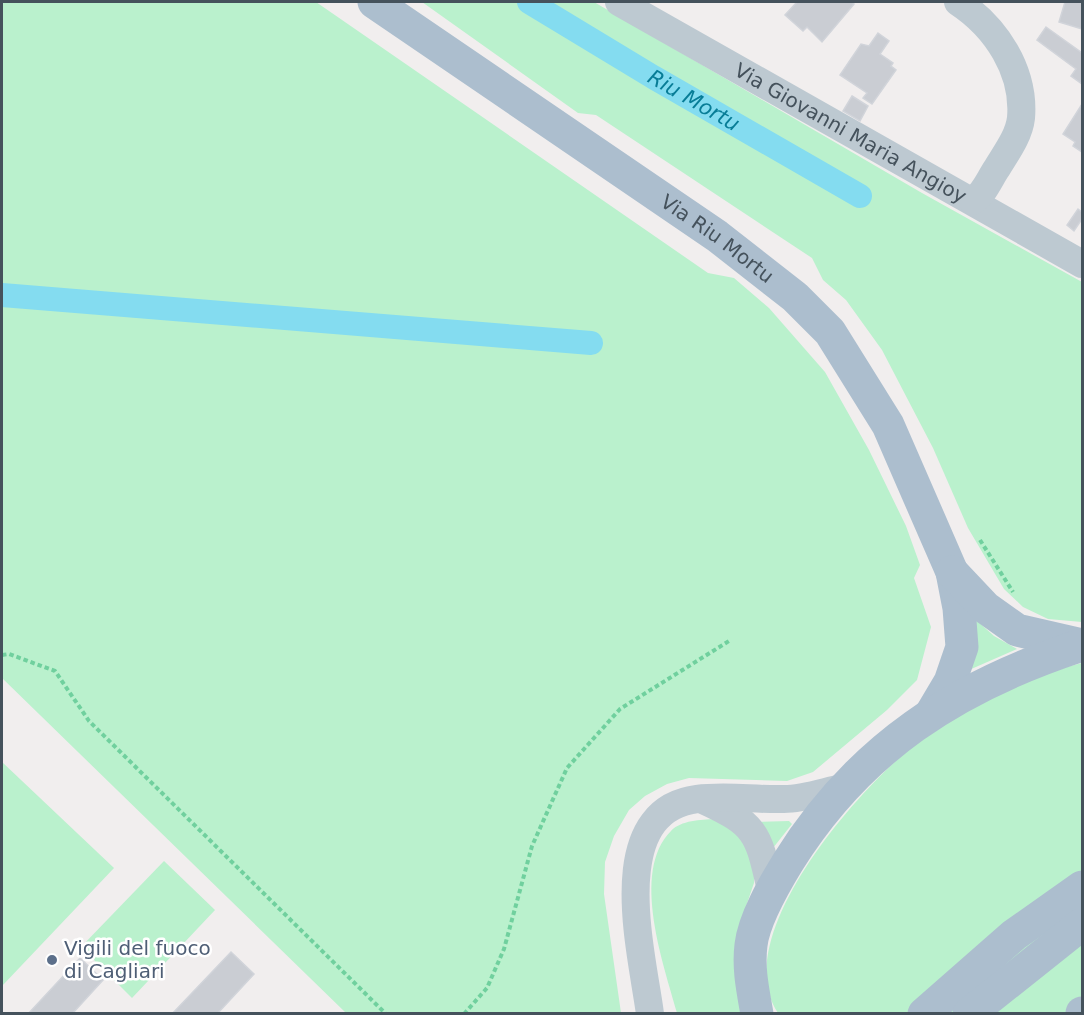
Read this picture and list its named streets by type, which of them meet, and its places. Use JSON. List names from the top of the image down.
{
  "streets": {
    "main road": ["Via Riu Mortu"],
    "street": ["Via Giovanni Maria Angioy"]
  },
  "water": ["Riu Mortu"],
  "places": ["Vigili del fuoco di Cagliari"]
}
